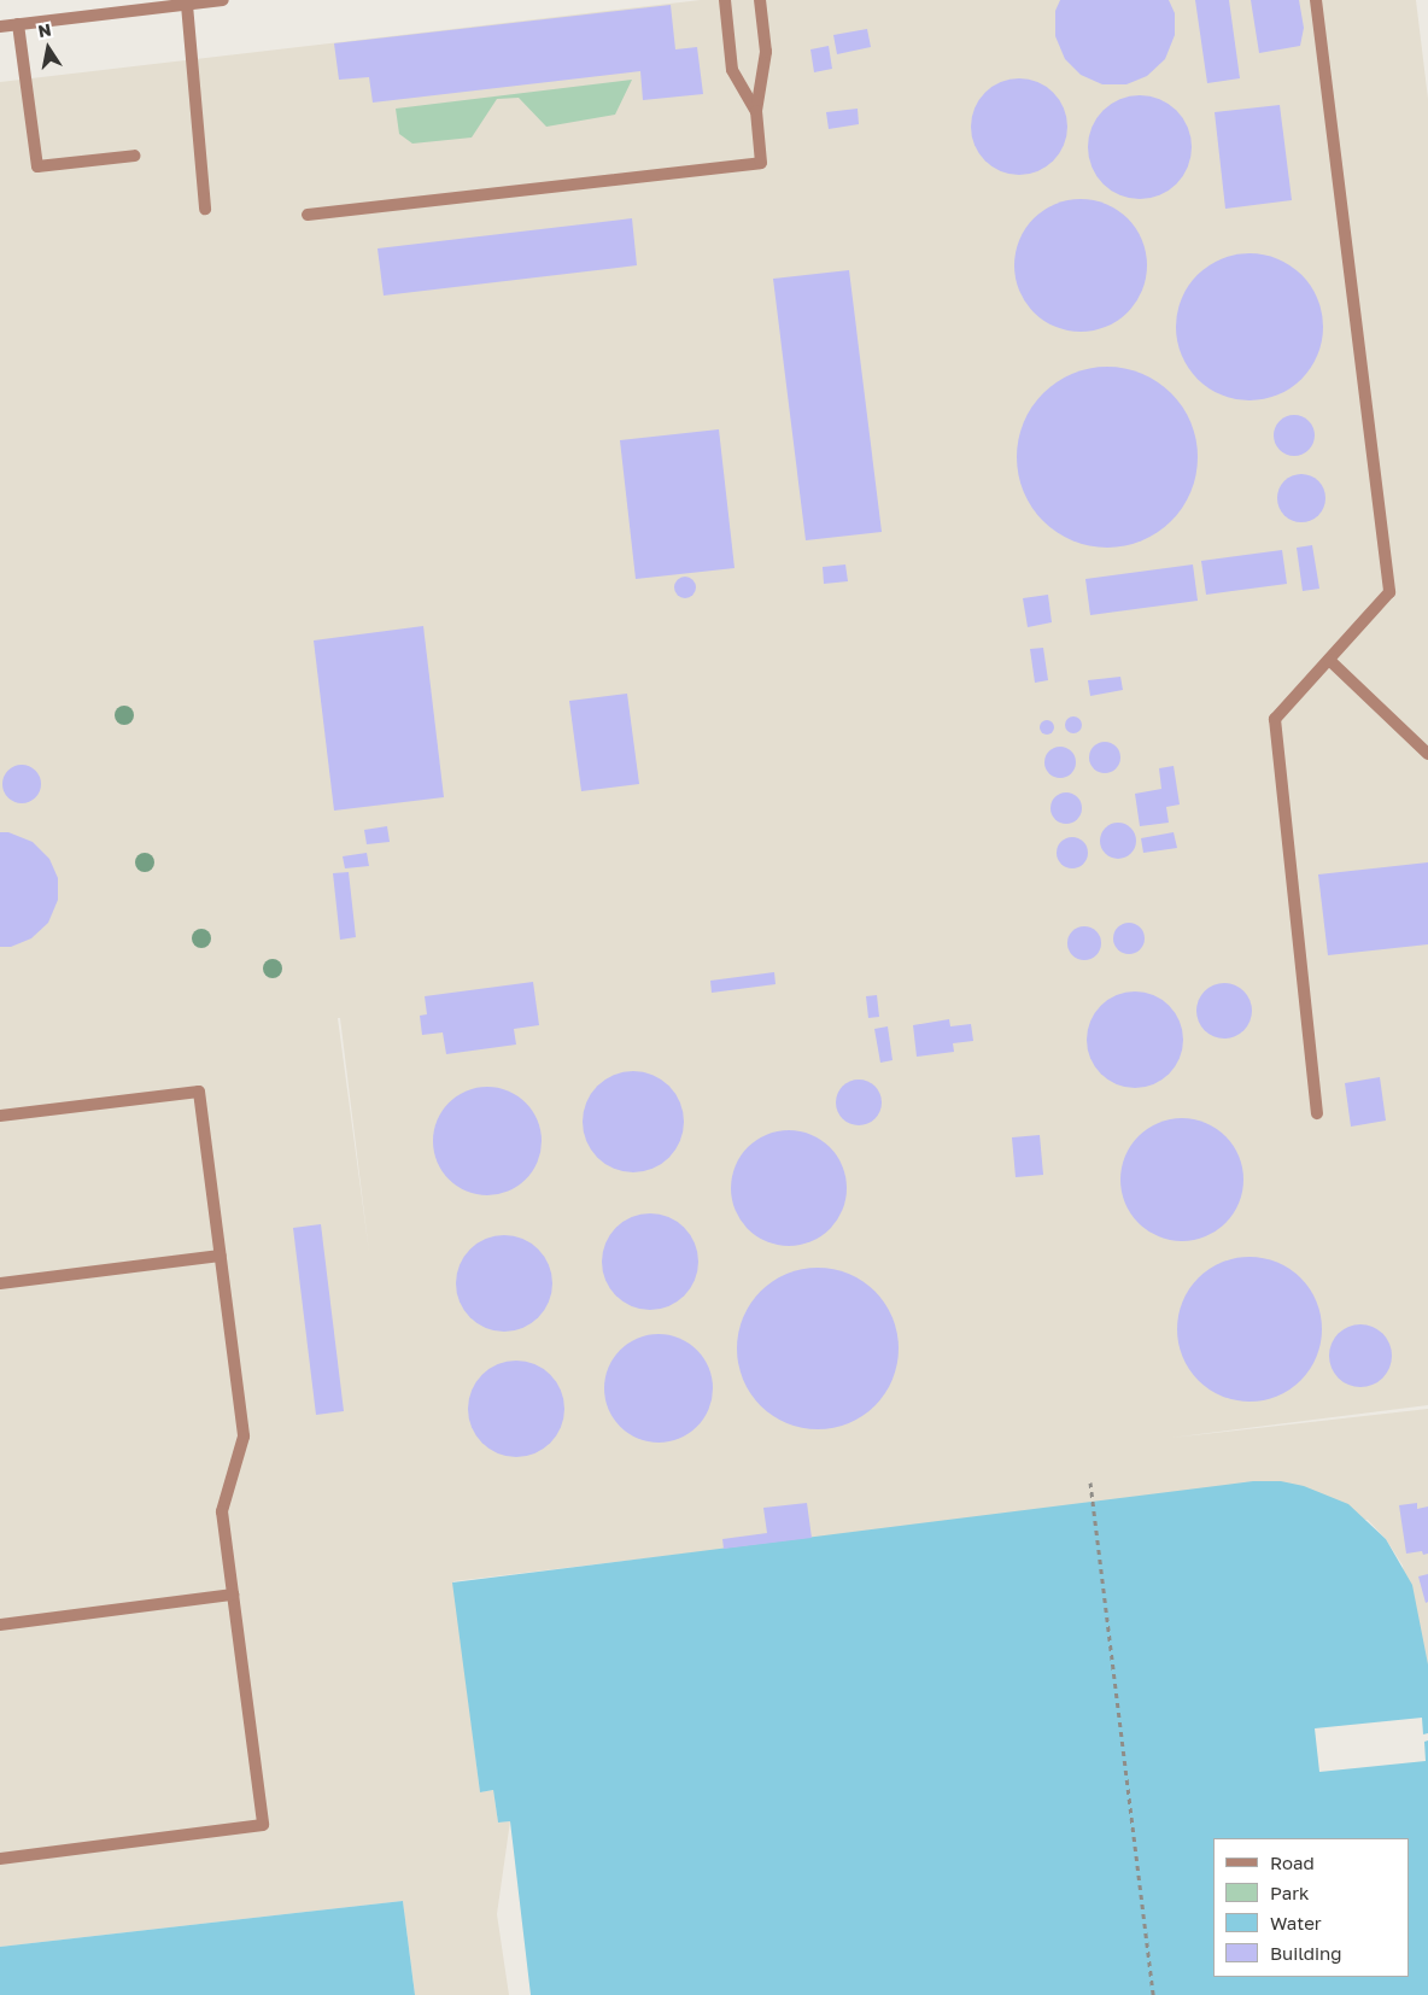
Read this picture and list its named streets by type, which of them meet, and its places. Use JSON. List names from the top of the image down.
{
  "legend": [
    "Road",
    "Park",
    "Water",
    "Building"
  ],
  "north": "top"
}
